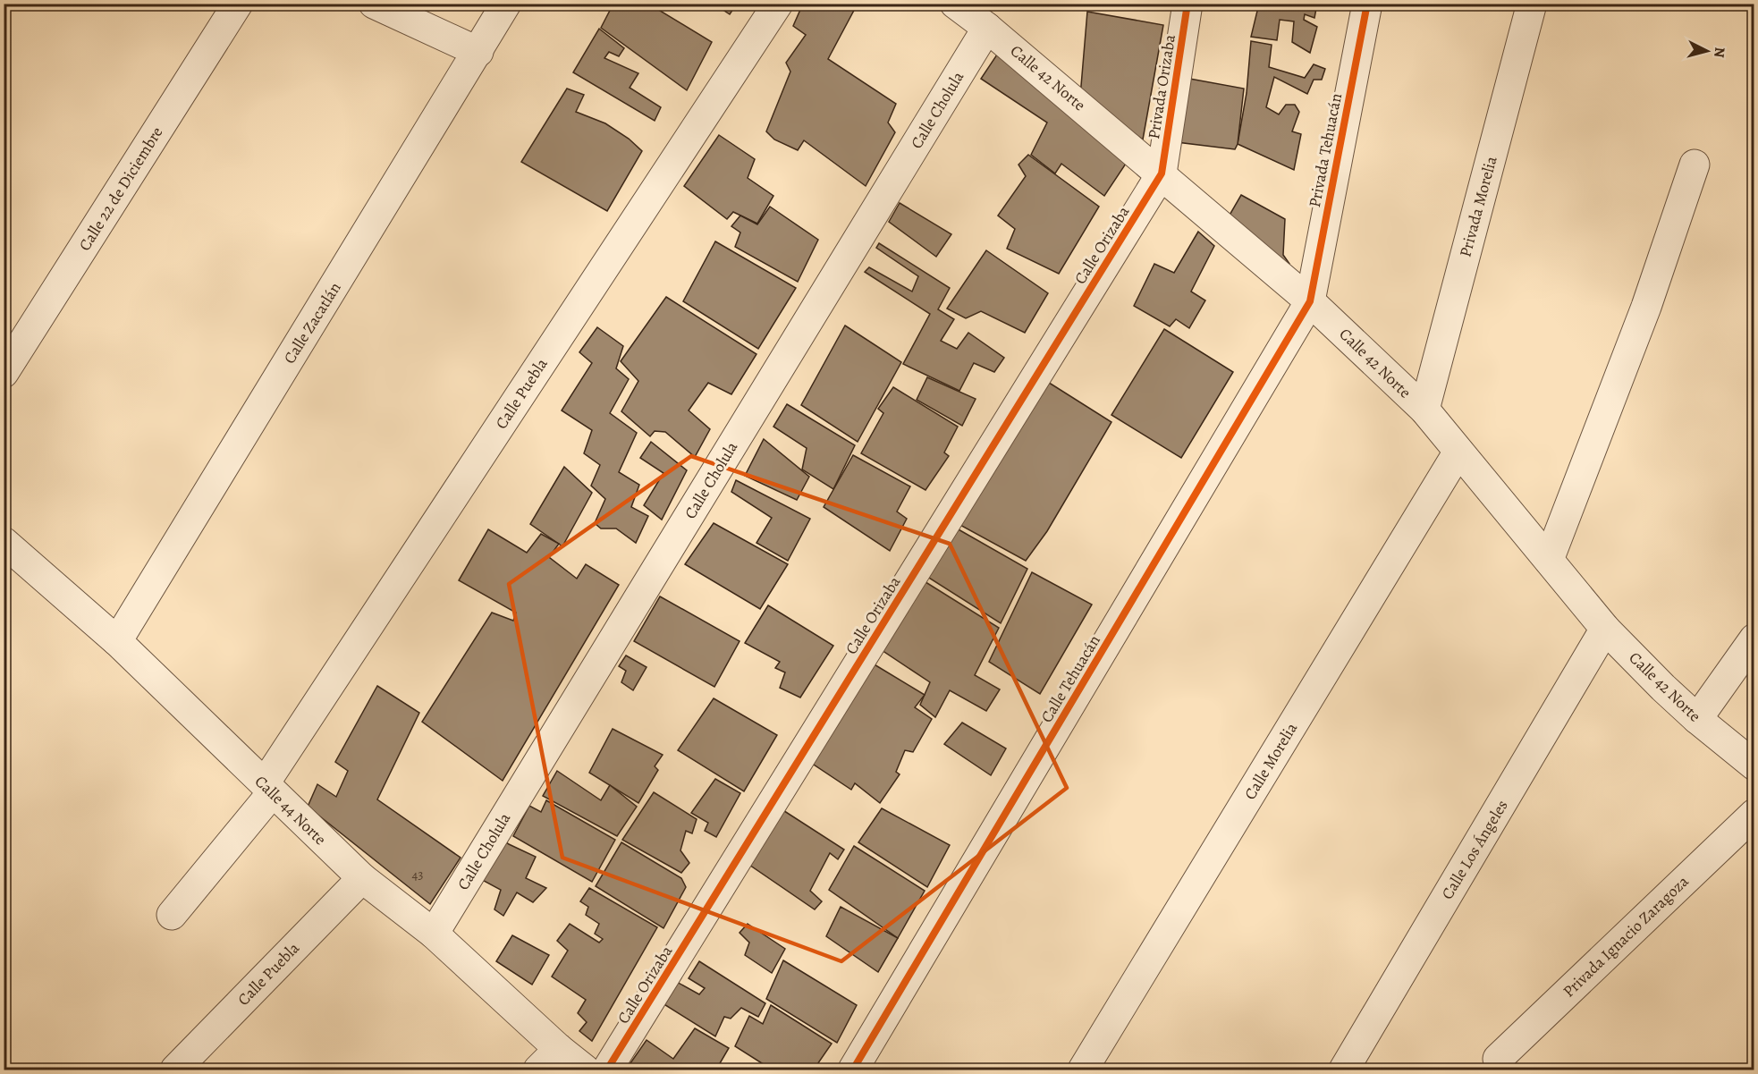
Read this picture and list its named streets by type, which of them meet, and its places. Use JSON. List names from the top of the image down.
{
  "streets": {
    "street": [
      "Calle 42 Norte",
      "Privada Orizaba",
      "Calle Cholula",
      "Privada Tehuacán",
      "Calle 22 de Diciembre",
      "Privada Morelia",
      "Calle Orizaba",
      "Calle Zacatlán",
      "Calle Puebla",
      "Calle Tehuacán",
      "Calle Morelia",
      "Calle 44 Norte",
      "Calle Los Ángeles",
      "Privada Ignacio Zaragoza"
    ]
  },
  "crossings": [
    ["Calle 42 Norte", "Privada Orizaba"],
    ["Calle 42 Norte", "Calle Cholula"],
    ["Calle 42 Norte", "Privada Tehuacán"],
    ["Calle 42 Norte", "Privada Morelia"],
    ["Calle 42 Norte", "Calle Orizaba"],
    ["Calle 42 Norte", "Calle Tehuacán"],
    ["Calle 42 Norte", "Calle Morelia"],
    ["Calle 42 Norte", "Calle Los Ángeles"],
    ["Privada Orizaba", "Calle Orizaba"],
    ["Calle Cholula", "Calle 44 Norte"],
    ["Privada Tehuacán", "Calle Tehuacán"],
    ["Calle Zacatlán", "Calle 44 Norte"],
    ["Calle Puebla", "Calle 44 Norte"]
  ],
  "house_numbers": ["43"],
  "north": "right"
}
